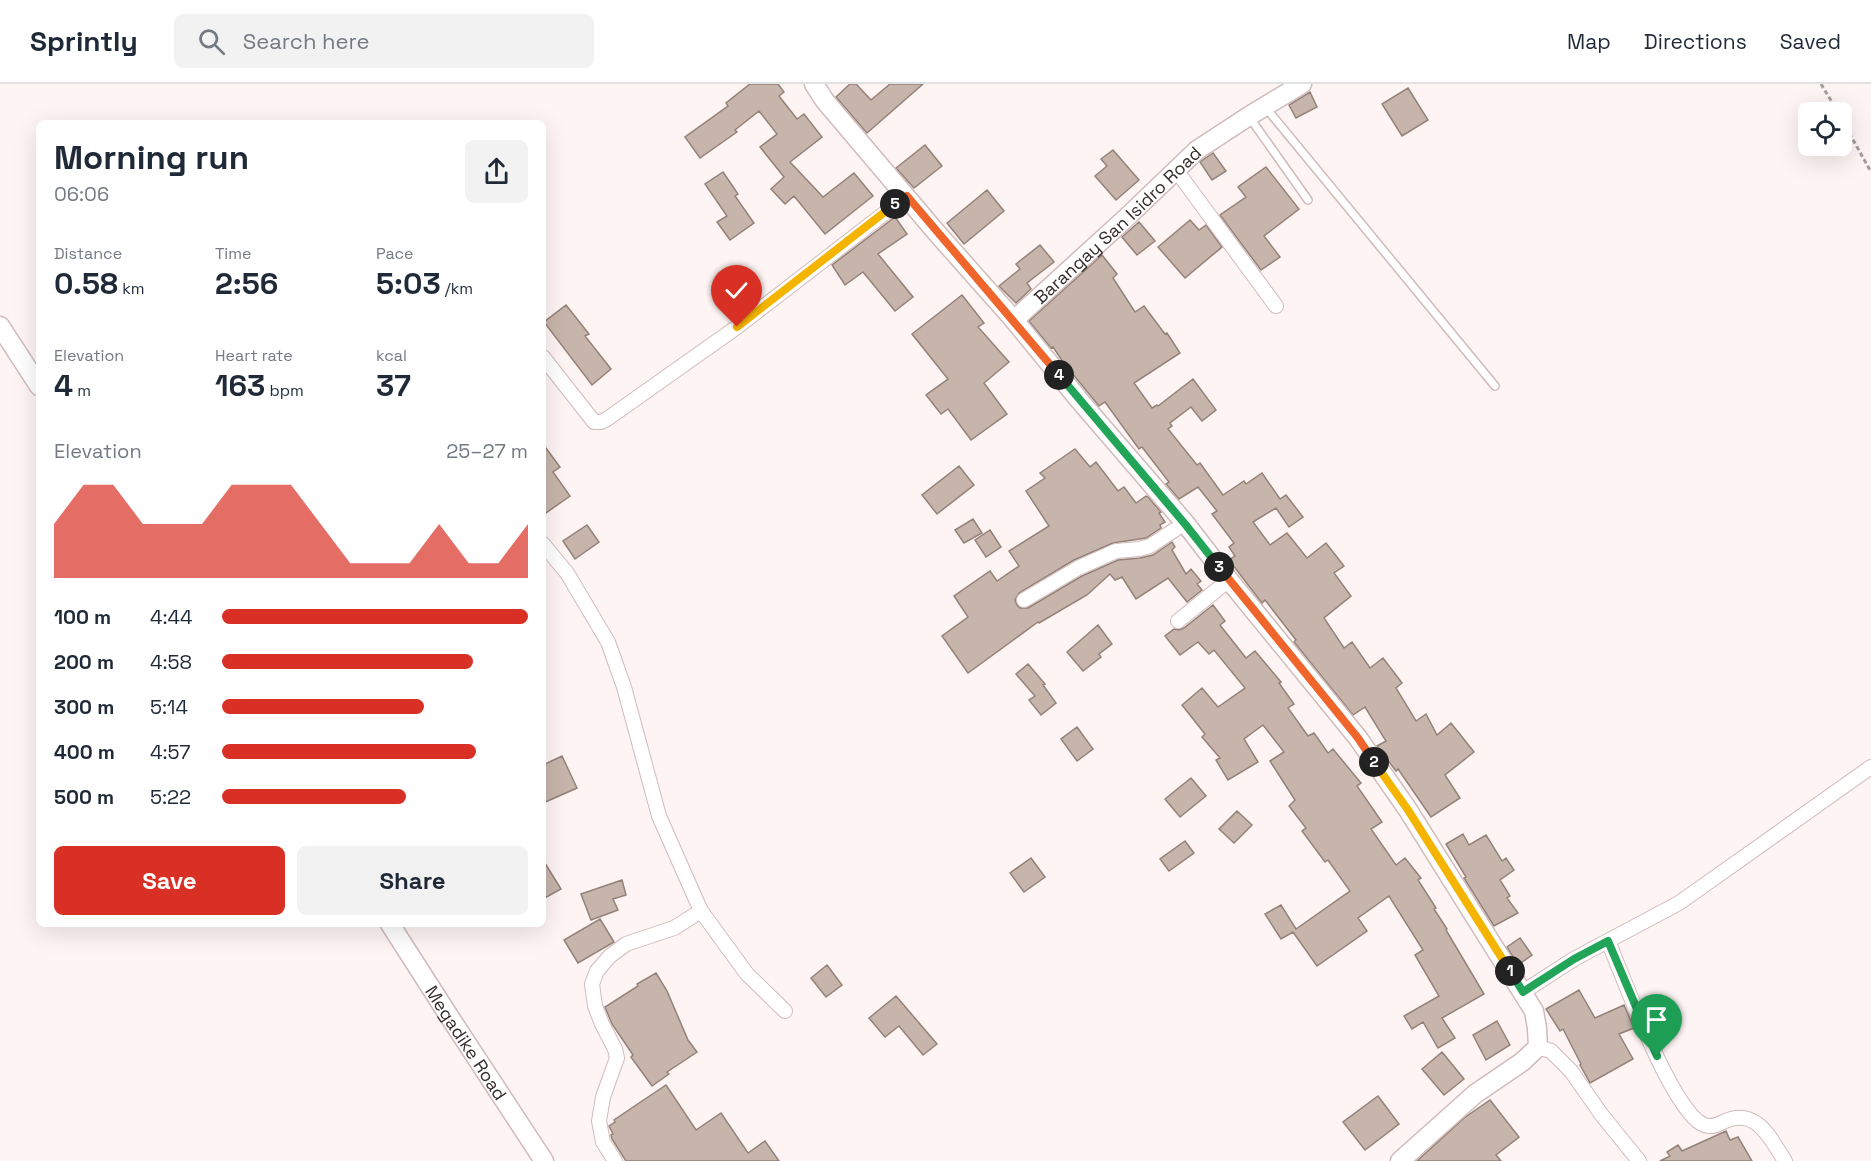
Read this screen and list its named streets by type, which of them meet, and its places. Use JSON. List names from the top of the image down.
{
  "streets": {
    "street": ["Barangay San Isidro Road", "Megadike Road"]
  },
  "page": {
    "header": "Sprintly",
    "search": "Search here",
    "nav": ["Map", "Directions", "Saved"],
    "heading": ["Morning run", "06:06"],
    "pins": [
      "5",
      "4",
      "3",
      "2",
      "1"
    ],
    "stats": [
      ["Distance", "0.58 km"],
      ["Time", "2:56"],
      ["Pace", "5:03 /km"],
      ["Elevation", "4 m"],
      ["Heart rate", "163 bpm"],
      ["kcal", "37"]
    ],
    "chart": ["Elevation", "25–27 m"],
    "list": [
      {
        "name": "100 m",
        "note": "4:44"
      },
      {
        "name": "200 m",
        "note": "4:58"
      },
      {
        "name": "300 m",
        "note": "5:14"
      },
      {
        "name": "400 m",
        "note": "4:57"
      },
      {
        "name": "500 m",
        "note": "5:22"
      }
    ],
    "buttons": ["Save", "Share"]
  }
}
